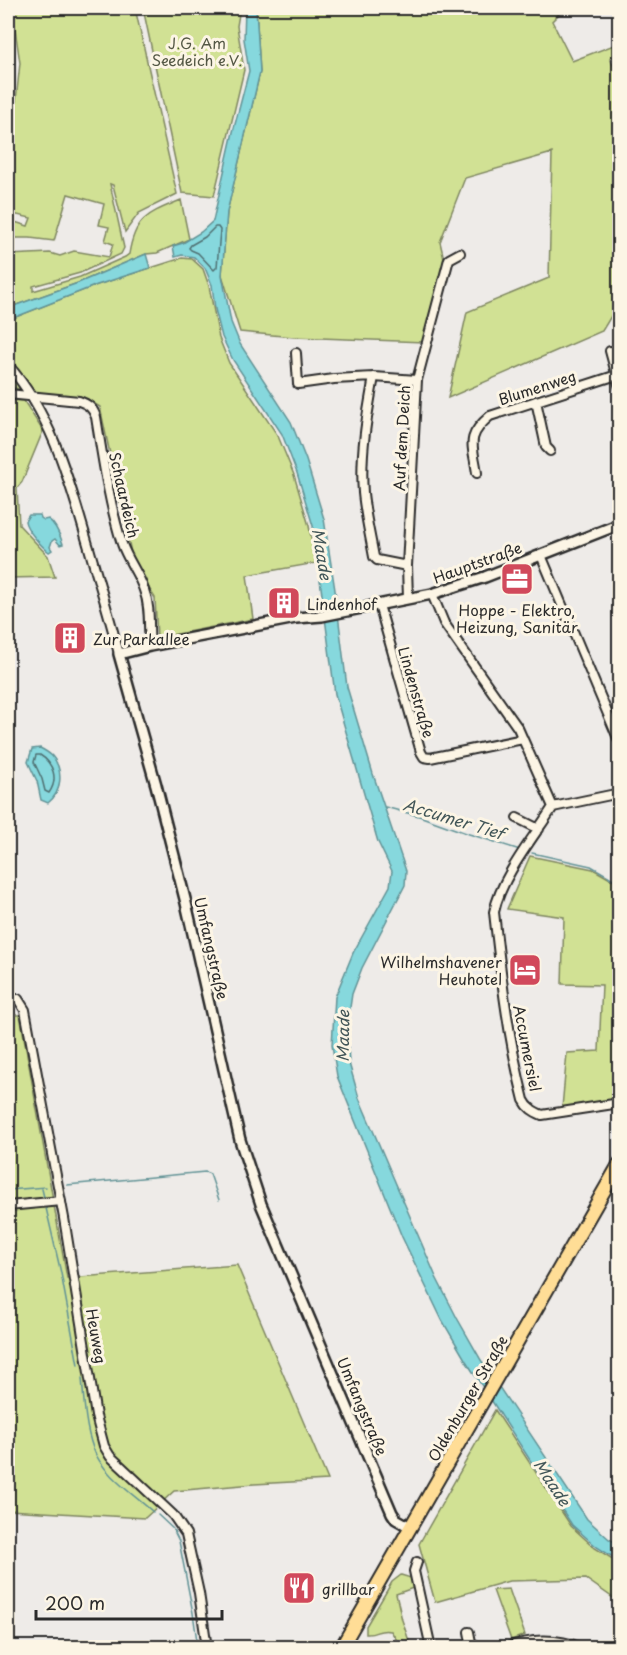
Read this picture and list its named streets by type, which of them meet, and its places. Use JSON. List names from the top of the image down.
{
  "streets": {
    "main road": ["Oldenburger Straße"],
    "street": [
      "Blumenweg",
      "Auf dem Deich",
      "Schaardeich",
      "Hauptstraße",
      "Lindenstraße",
      "Umfangstraße",
      "Accumersiel",
      "Heuweg"
    ]
  },
  "crossings": [
    ["Auf dem Deich", "Hauptstraße"],
    ["Schaardeich", "Hauptstraße"],
    ["Schaardeich", "Umfangstraße"],
    ["Hauptstraße", "Lindenstraße"],
    ["Hauptstraße", "Umfangstraße"],
    ["Umfangstraße", "Oldenburger Straße"]
  ],
  "water": ["Maade", "Accumer Tief"],
  "parks": ["J.G. Am Seedeich e.V."],
  "places": {
    "office": ["Hoppe - Elektro, Heizung, Sanitär"],
    "building": ["Lindenhof", "Zur Parkallee"],
    "hotel": ["Wilhelmshavener Heuhotel"],
    "restaurant": ["grillbar"]
  },
  "scale_bar": "200 m"
}
